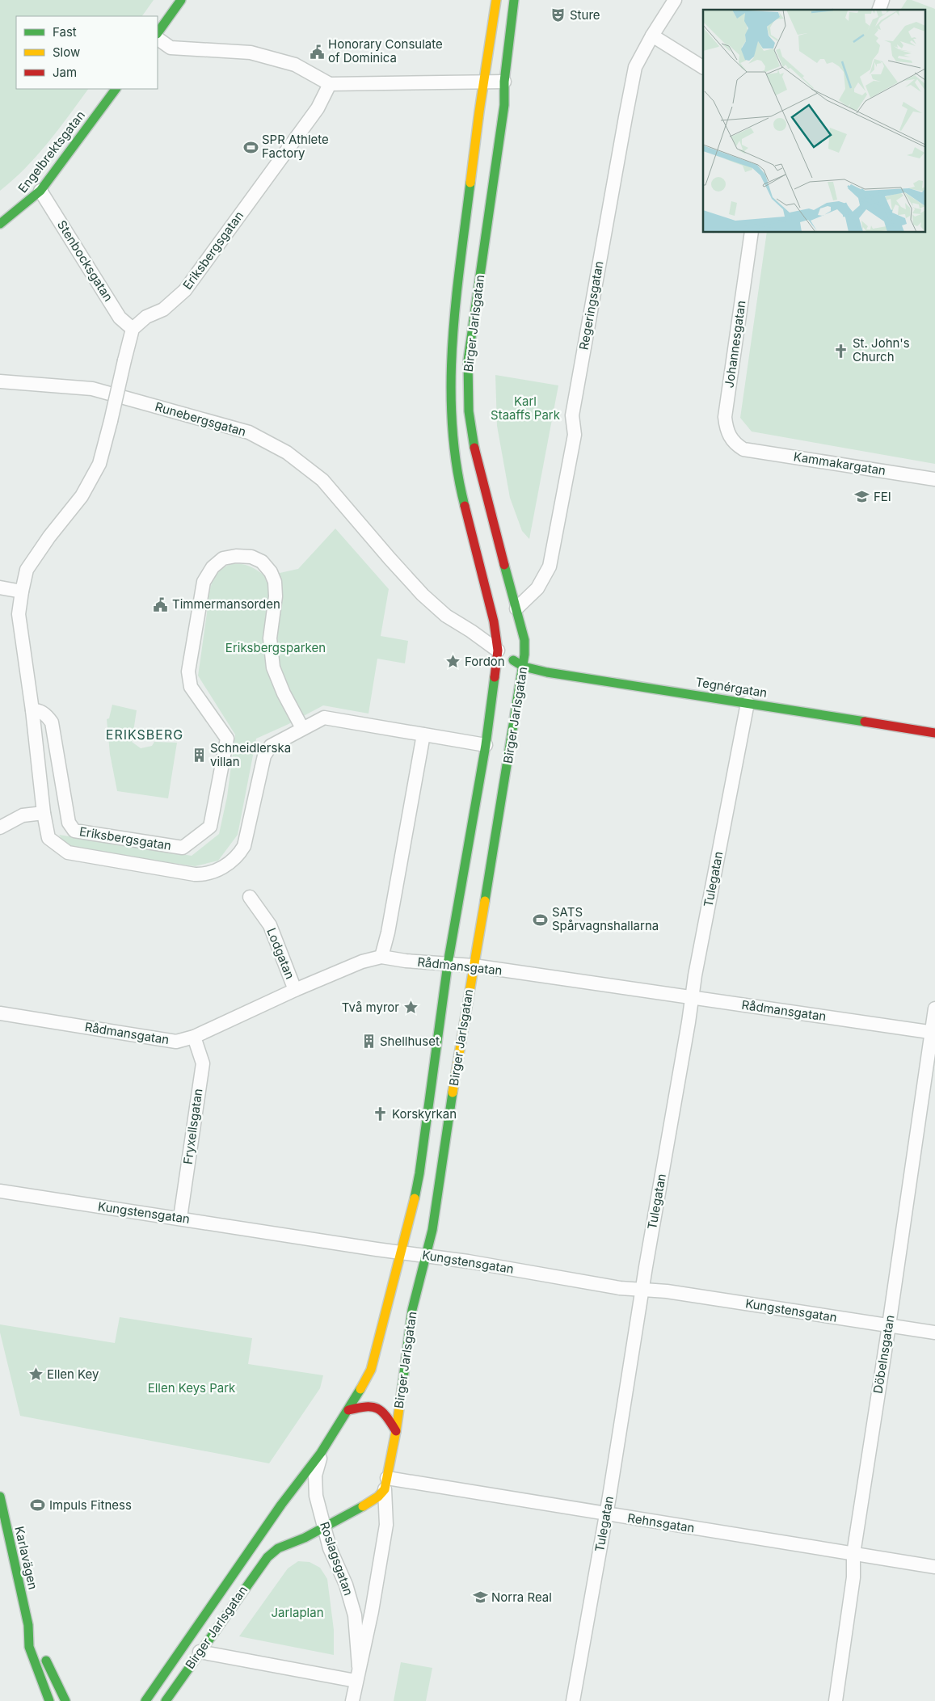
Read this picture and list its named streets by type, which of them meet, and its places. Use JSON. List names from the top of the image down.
{
  "streets": {
    "street": [
      "Engelbrektsgatan",
      "Eriksbergsgatan",
      "Stenbocksgatan",
      "Regeringsgatan",
      "Birger Jarlsgatan",
      "Johannesgatan",
      "Runebergsgatan",
      "Kammakargatan",
      "Tegnérgatan",
      "Tulegatan",
      "Lodgatan",
      "Rådmansgatan",
      "Fryxellsgatan",
      "Kungstensgatan",
      "Döbelnsgatan",
      "Rehnsgatan",
      "Karlavägen",
      "Roslagsgatan"
    ]
  },
  "crossings": [
    ["Engelbrektsgatan", "Stenbocksgatan"],
    ["Eriksbergsgatan", "Stenbocksgatan"],
    ["Eriksbergsgatan", "Birger Jarlsgatan"],
    ["Regeringsgatan", "Birger Jarlsgatan"],
    ["Birger Jarlsgatan", "Runebergsgatan"],
    ["Birger Jarlsgatan", "Tegnérgatan"],
    ["Birger Jarlsgatan", "Rådmansgatan"],
    ["Birger Jarlsgatan", "Kungstensgatan"],
    ["Birger Jarlsgatan", "Rehnsgatan"],
    ["Birger Jarlsgatan", "Roslagsgatan"],
    ["Johannesgatan", "Kammakargatan"],
    ["Runebergsgatan", "Tegnérgatan"],
    ["Tegnérgatan", "Tulegatan"],
    ["Tulegatan", "Rådmansgatan"],
    ["Tulegatan", "Kungstensgatan"],
    ["Tulegatan", "Rehnsgatan"],
    ["Lodgatan", "Rådmansgatan"],
    ["Rådmansgatan", "Fryxellsgatan"],
    ["Rådmansgatan", "Döbelnsgatan"],
    ["Fryxellsgatan", "Kungstensgatan"],
    ["Kungstensgatan", "Döbelnsgatan"],
    ["Döbelnsgatan", "Rehnsgatan"],
    ["Rehnsgatan", "Roslagsgatan"]
  ],
  "districts": ["ERIKSBERG"],
  "parks": [
    "Karl Staaffs Park",
    "Eriksbergsparken",
    "Ellen Keys Park",
    "Jarlaplan"
  ],
  "places": {
    "theatre": ["Sture"],
    "public building": ["Honorary Consulate of Dominica", "Timmermansorden"],
    "sports": ["SPR Athlete Factory", "SATS Spårvagnshallarna", "Impuls Fitness"],
    "church": ["St. John's Church", "Korskyrkan"],
    "school or university": ["FEI", "Norra Real"],
    "place": ["Fordon", "Två myror", "Ellen Key"],
    "building": ["Schneidlerska villan", "Shellhuset"]
  },
  "legend": ["Fast", "Slow", "Jam"]
}
